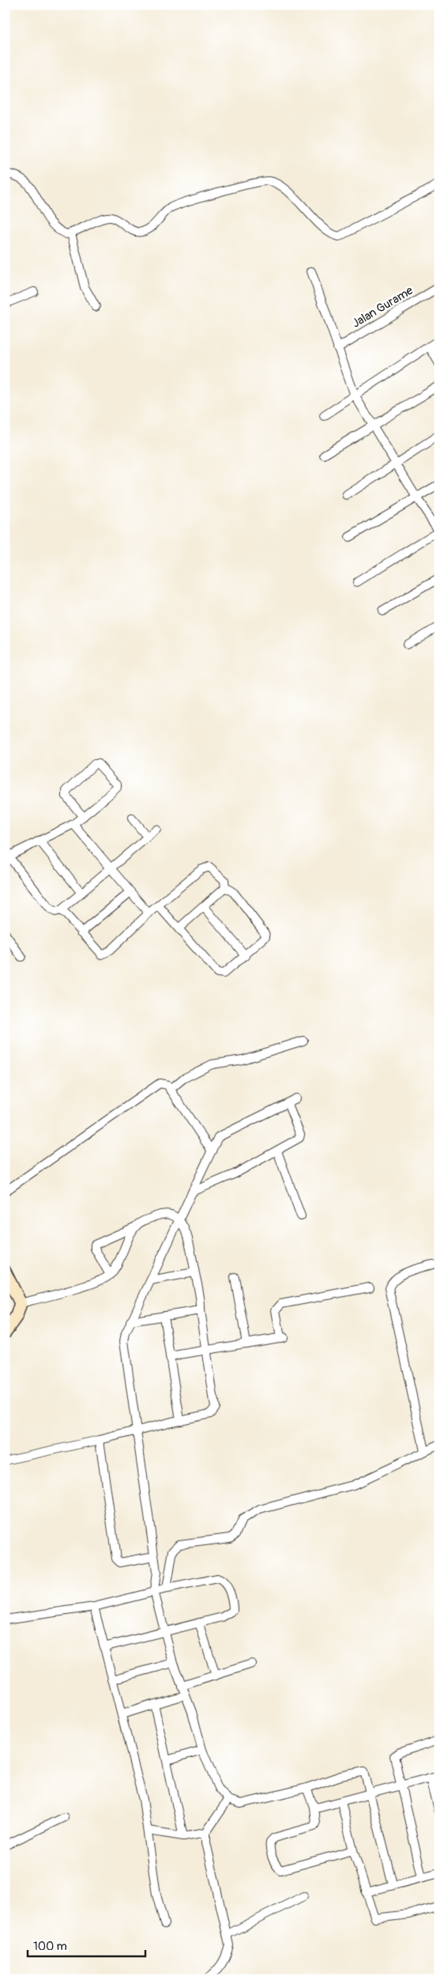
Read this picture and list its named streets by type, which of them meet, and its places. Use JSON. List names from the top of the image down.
{
  "streets": {
    "street": ["Jalan Gurame"]
  },
  "scale_bar": "100 m"
}
